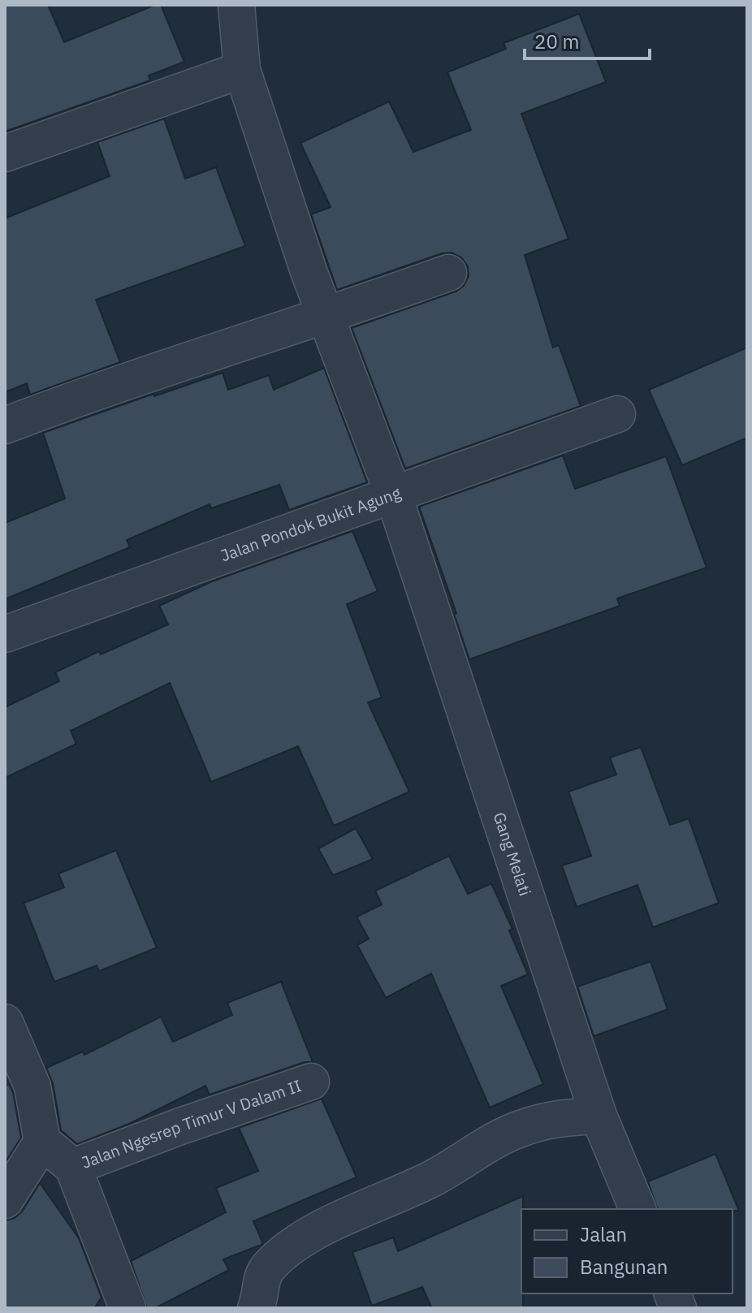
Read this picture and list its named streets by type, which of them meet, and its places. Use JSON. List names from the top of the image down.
{
  "streets": {
    "street": ["Jalan Pondok Bukit Agung", "Gang Melati", "Jalan Ngesrep Timur V Dalam II"]
  },
  "crossings": [
    ["Jalan Pondok Bukit Agung", "Gang Melati"]
  ],
  "legend": ["Jalan", "Bangunan"],
  "scale_bar": "20 m"
}
